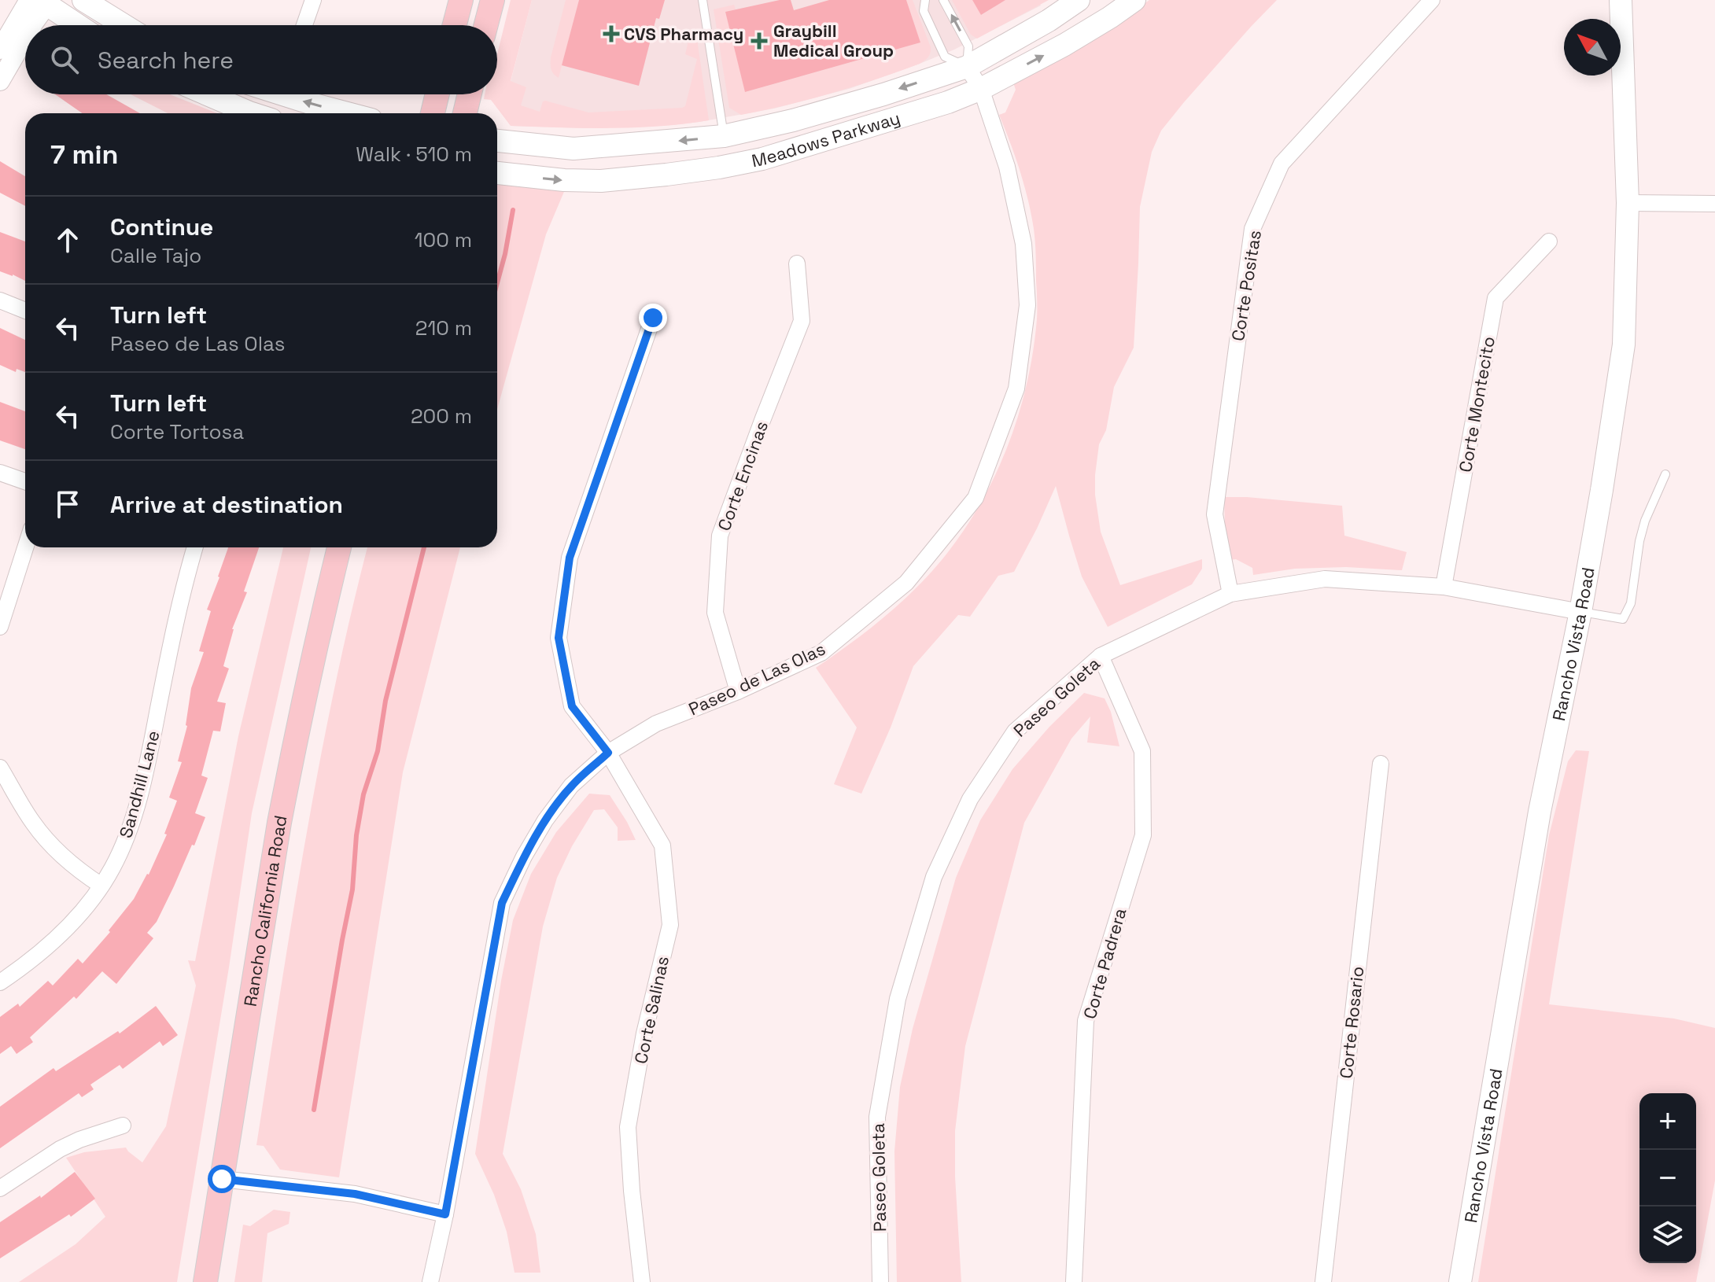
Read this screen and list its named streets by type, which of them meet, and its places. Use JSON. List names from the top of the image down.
{
  "streets": {
    "main road": ["Meadows Parkway", "Rancho Vista Road", "Rancho California Road"],
    "street": [
      "Corte Positas",
      "Corte Montecito",
      "Corte Encinas",
      "Paseo de Las Olas",
      "Paseo Goleta",
      "Sandhill Lane",
      "Corte Padrera",
      "Corte Salinas",
      "Corte Rosario"
    ]
  },
  "crossings": [
    ["Meadows Parkway", "Paseo de Las Olas"],
    ["Corte Positas", "Paseo Goleta"],
    ["Corte Montecito", "Paseo Goleta"],
    ["Corte Encinas", "Paseo de Las Olas"],
    ["Rancho Vista Road", "Paseo Goleta"],
    ["Paseo de Las Olas", "Corte Salinas"],
    ["Paseo Goleta", "Corte Padrera"]
  ],
  "places": {
    "health": ["CVS Pharmacy", "Graybill Medical Group"]
  },
  "north": "top left",
  "page": {
    "search": "Search here",
    "heading": ["7 min", "Walk · 510 m"],
    "list": [
      ["Continue", "Calle Tajo", "100 m"],
      ["Turn left", "Paseo de Las Olas", "210 m"],
      ["Turn left", "Corte Tortosa", "200 m"],
      "Arrive at destination"
    ],
    "map_buttons": ["+", "−"]
  }
}
